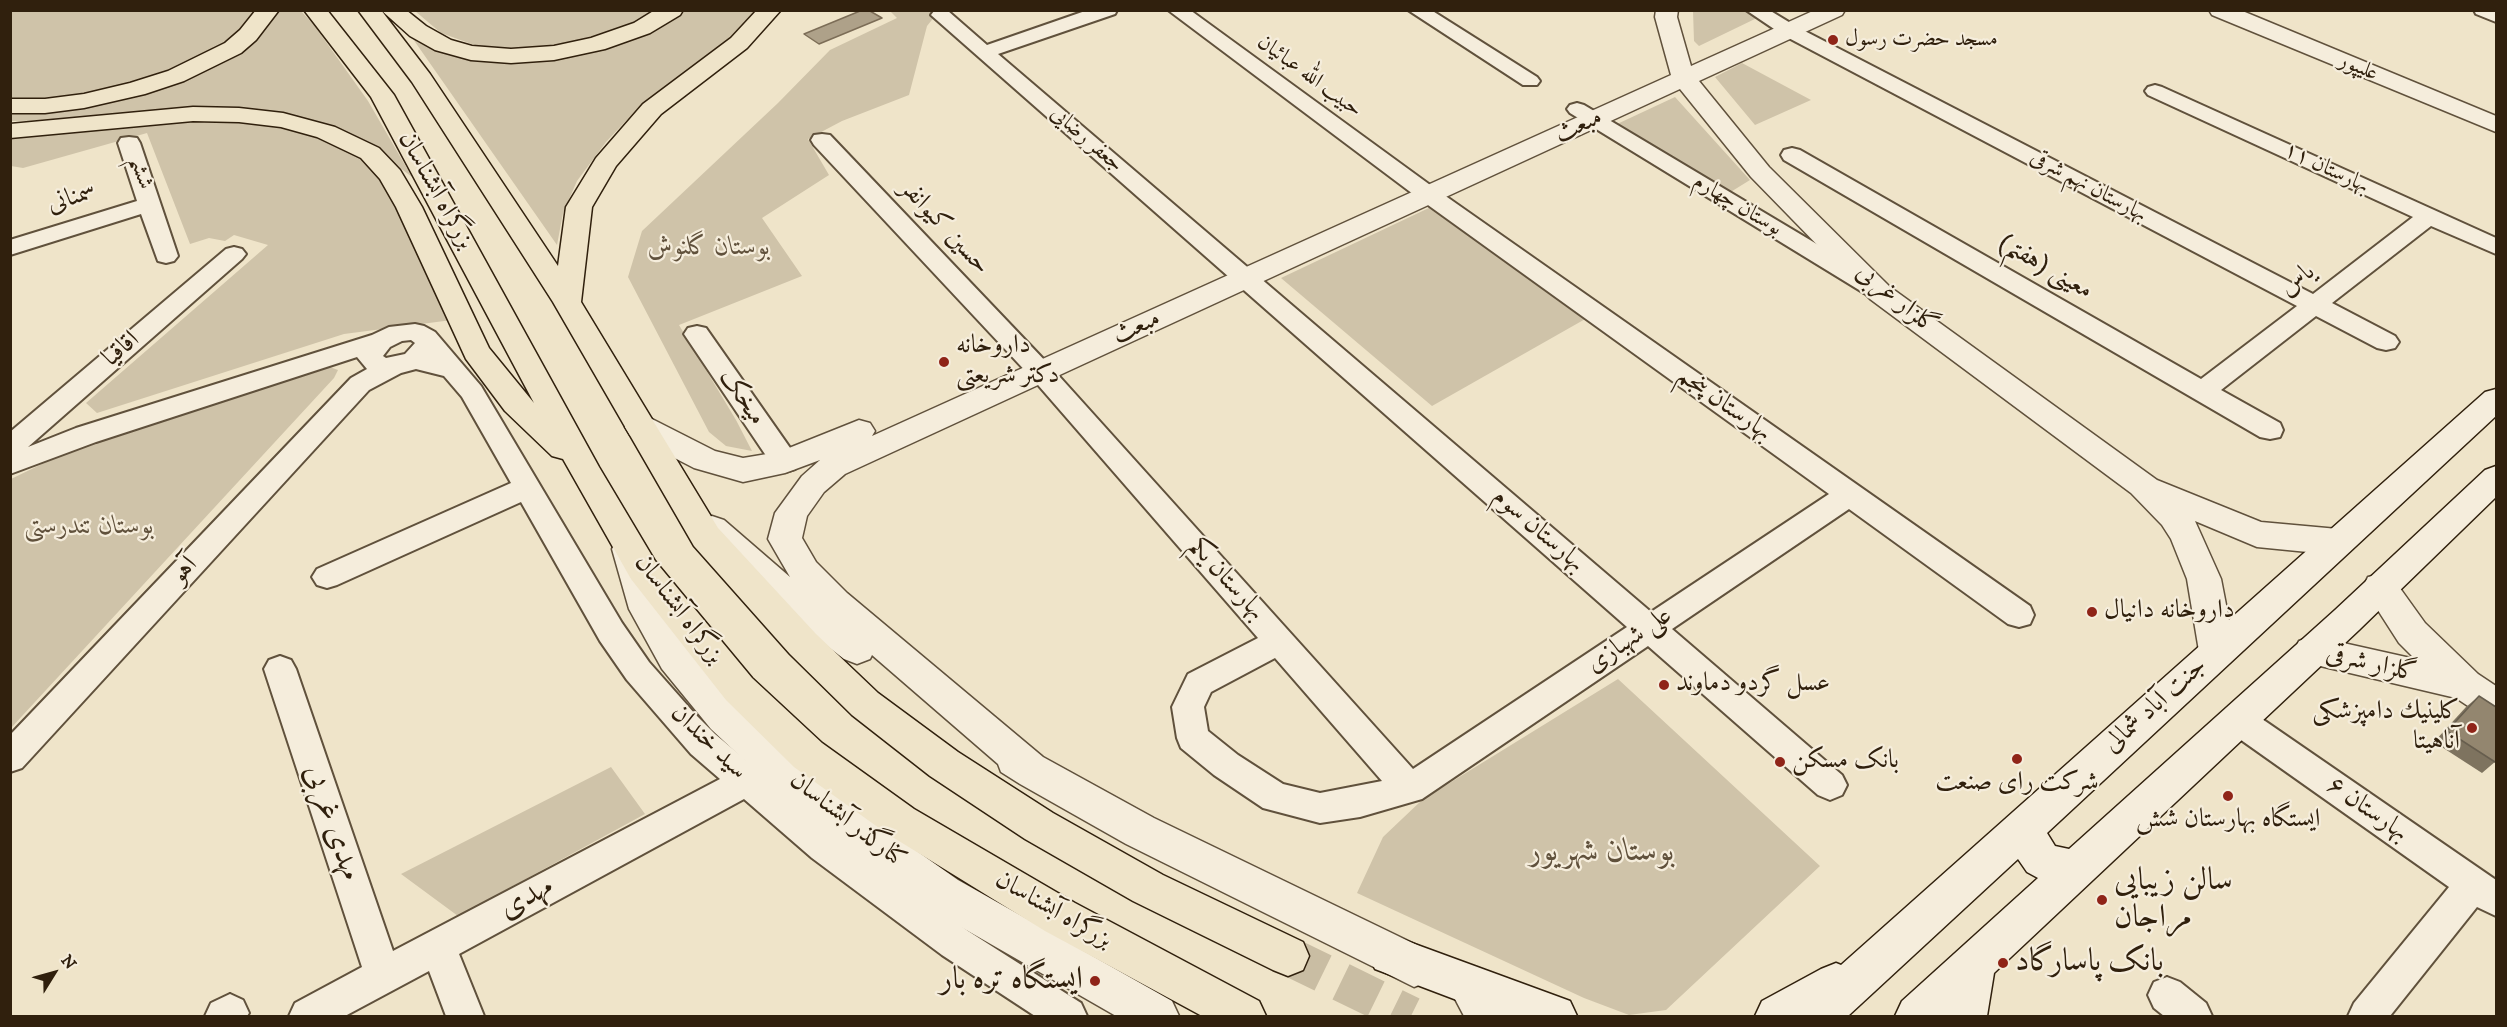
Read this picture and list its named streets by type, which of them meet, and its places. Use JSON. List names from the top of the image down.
{
  "streets": {
    "highway": ["بزرگراه آبشناسان"],
    "street": [
      "علیپور",
      "حبیب الله عبائیان",
      "مبعث",
      "جعفر رضایی",
      "بهارستان ۱۱",
      "ششم",
      "بهارستان نهم شرقی",
      "سمنانی",
      "بوستان چهارم",
      "حسین کیوانفر",
      "معینی (هفتم)",
      "یاس",
      "گلزار غربی",
      "اقاقیا",
      "میخک",
      "بهارستان پنجم",
      "بهارستان سوم",
      "آهو",
      "بهارستان یکم",
      "علی شهبازی",
      "گلزار شرقی",
      "جنت آباد شمالی",
      "سید خندان",
      "بهارستان ۶",
      "کنارگذر آبشناسان",
      "مهدی غربی",
      "مهدی"
    ]
  },
  "crossings": [
    ["حبیب الله عبائیان", "مبعث"],
    ["حبیب الله عبائیان", "بهارستان پنجم"],
    ["مبعث", "جعفر رضایی"],
    ["مبعث", "بهارستان نهم شرقی"],
    ["مبعث", "بزرگراه آبشناسان"],
    ["مبعث", "بوستان چهارم"],
    ["مبعث", "حسین کیوانفر"],
    ["مبعث", "گلزار غربی"],
    ["مبعث", "میخک"],
    ["مبعث", "بهارستان پنجم"],
    ["مبعث", "بهارستان سوم"],
    ["مبعث", "بهارستان یکم"],
    ["جعفر رضایی", "بهارستان سوم"],
    ["بهارستان ۱۱", "یاس"],
    ["ششم", "سمنانی"],
    ["بهارستان نهم شرقی", "یاس"],
    ["بزرگراه آبشناسان", "کنارگذر آبشناسان"],
    ["بوستان چهارم", "گلزار غربی"],
    ["حسین کیوانفر", "بهارستان یکم"],
    ["معینی (هفتم)", "یاس"],
    ["گلزار غربی", "جنت آباد شمالی"],
    ["بهارستان پنجم", "علی شهبازی"],
    ["بهارستان سوم", "علی شهبازی"],
    ["آهو", "سید خندان"],
    ["بهارستان یکم", "علی شهبازی"],
    ["سید خندان", "مهدی"],
    ["مهدی غربی", "مهدی"]
  ],
  "parks": ["بوستان گلنوش", "بوستان تندرستی", "بوستان شهریور"],
  "places": [
    "مسجد حضرت رسول",
    "داروخانه دکتر شریعتی",
    "داروخانه دانیال",
    "عسل گردو دماوند",
    "كلينيك دامپزشكی آناهيتا",
    "شرکت رای صنعت",
    "بانک مسکن",
    "ایستگاه بهارستان شش",
    "سالن زیبایی مراجان",
    "بانک پاسارگاد",
    "ایستگاه تره بار"
  ],
  "north": "top right"
}
